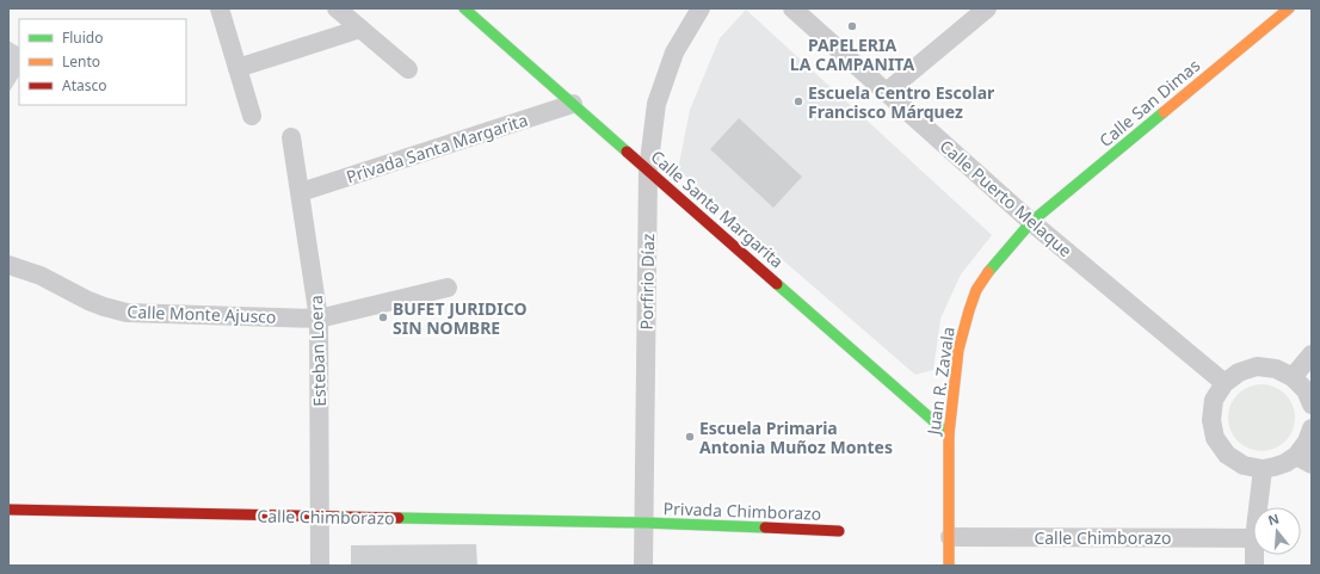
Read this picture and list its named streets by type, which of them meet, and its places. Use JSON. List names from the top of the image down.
{
  "streets": {
    "street": [
      "Calle San Dimas",
      "Privada Santa Margarita",
      "Calle Puerto Melaque",
      "Calle Santa Margarita",
      "Porfirio Díaz",
      "Calle Monte Ajusco",
      "Esteban Loera",
      "Juan R. Zavala",
      "Privada Chimborazo",
      "Calle Chimborazo"
    ]
  },
  "crossings": [
    ["Calle San Dimas", "Calle Puerto Melaque"],
    ["Calle San Dimas", "Juan R. Zavala"],
    ["Privada Santa Margarita", "Calle Santa Margarita"],
    ["Privada Santa Margarita", "Esteban Loera"],
    ["Calle Puerto Melaque", "Juan R. Zavala"],
    ["Calle Santa Margarita", "Porfirio Díaz"],
    ["Calle Santa Margarita", "Juan R. Zavala"],
    ["Porfirio Díaz", "Privada Chimborazo"],
    ["Porfirio Díaz", "Calle Chimborazo"],
    ["Calle Monte Ajusco", "Esteban Loera"],
    ["Esteban Loera", "Calle Chimborazo"],
    ["Juan R. Zavala", "Calle Chimborazo"],
    ["Privada Chimborazo", "Calle Chimborazo"]
  ],
  "places": [
    "PAPELERIA LA CAMPANITA",
    "Escuela Centro Escolar Francisco Márquez",
    "BUFET JURIDICO SIN NOMBRE",
    "Escuela Primaria Antonia Muñoz Montes"
  ],
  "legend": ["Fluido", "Lento", "Atasco"],
  "north": "top"
}
